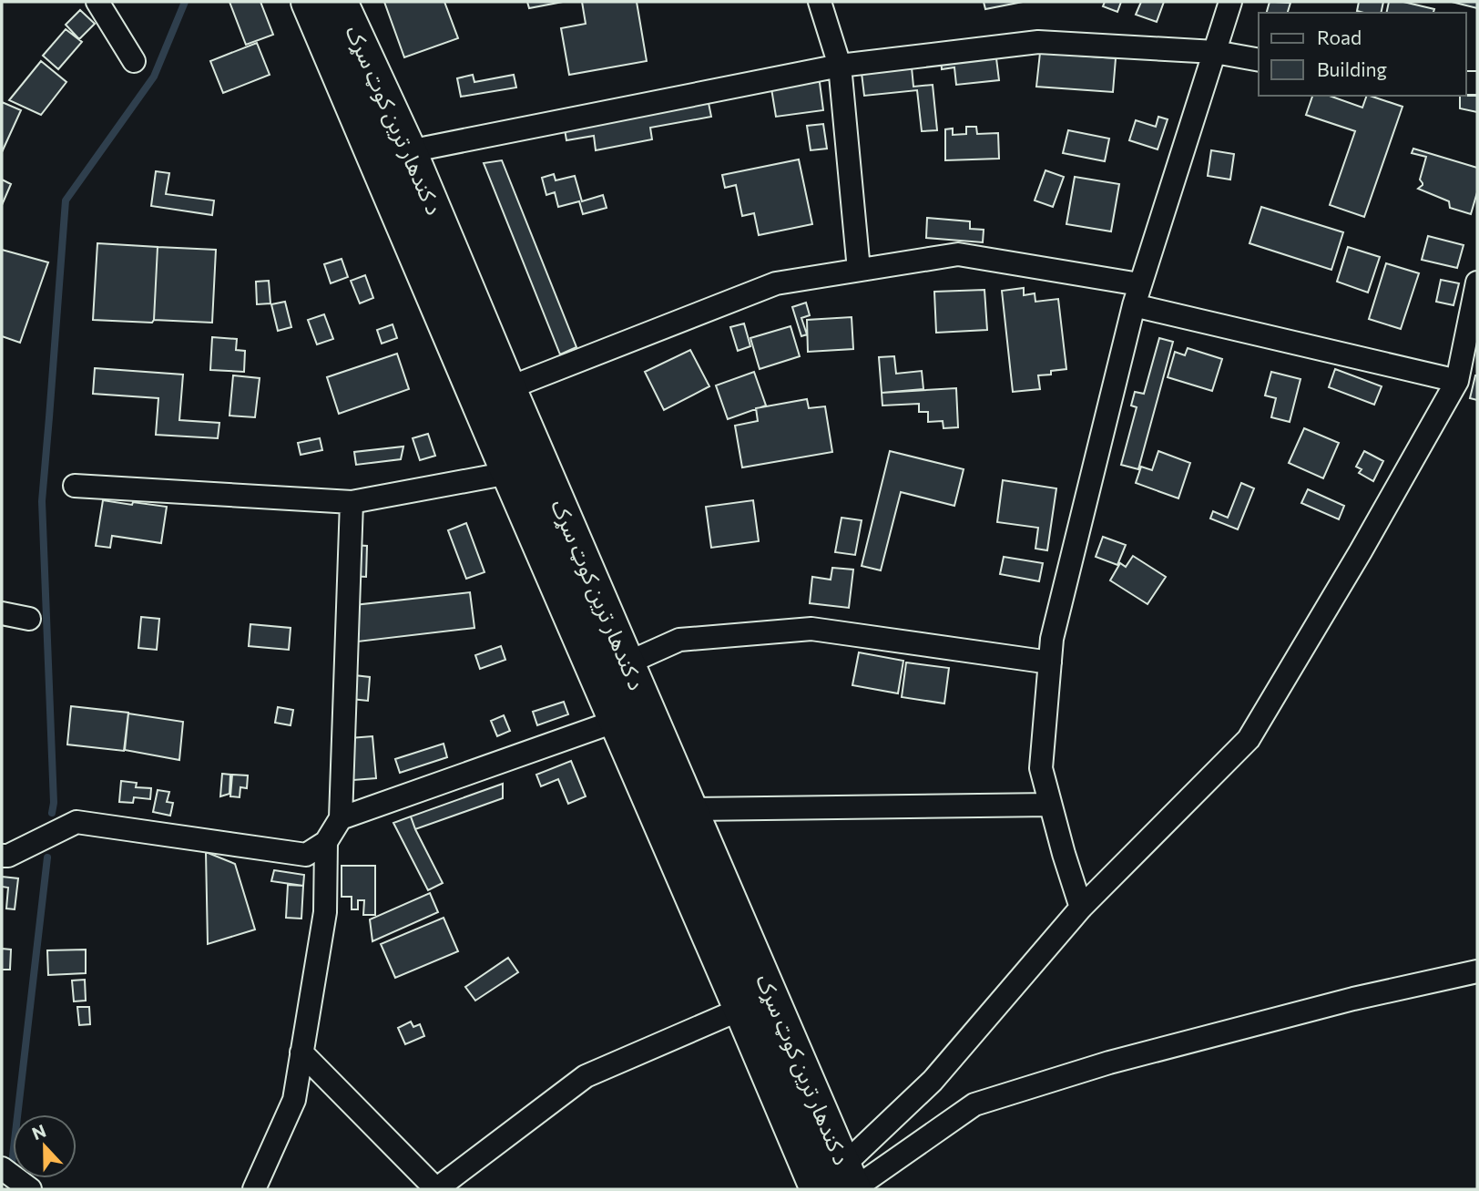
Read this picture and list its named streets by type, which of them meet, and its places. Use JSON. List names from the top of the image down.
{
  "streets": {
    "main road": ["د کندهار ترين کوټ سړک"]
  },
  "legend": ["Road", "Building"],
  "north": "top"
}
